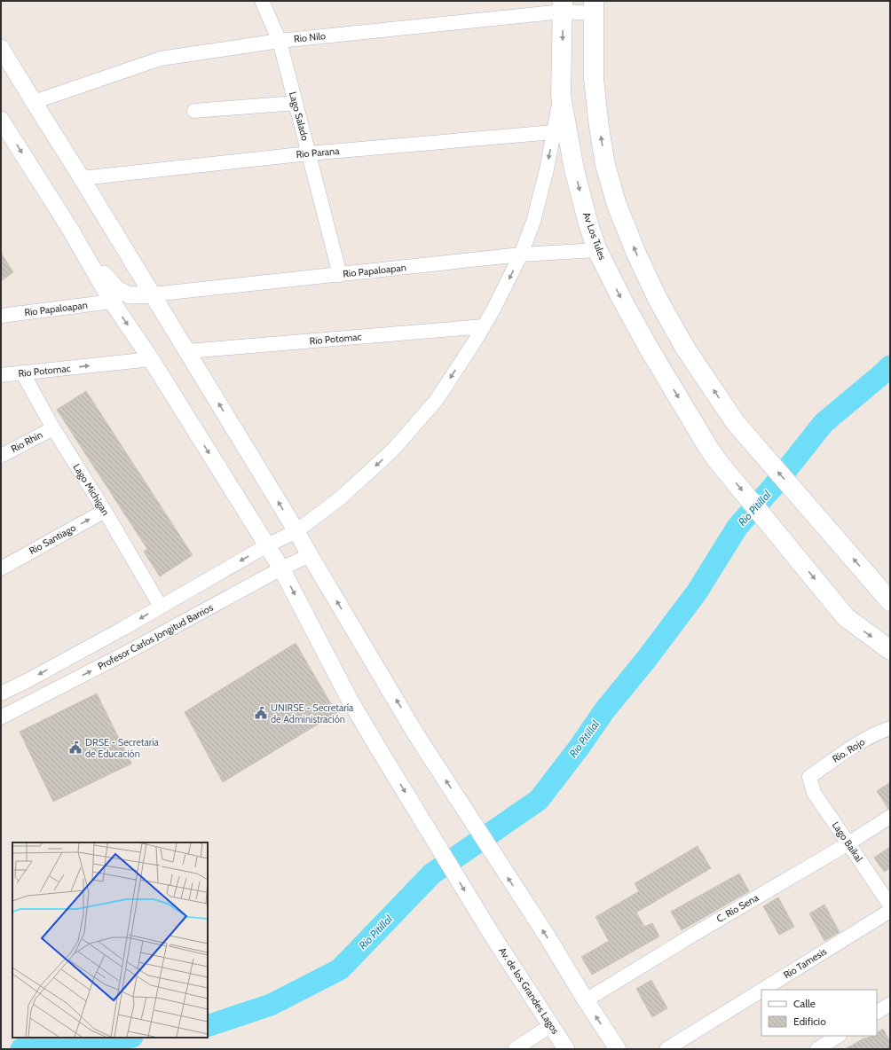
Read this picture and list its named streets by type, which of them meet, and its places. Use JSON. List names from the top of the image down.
{
  "streets": {
    "main road": ["Av Los Tules"],
    "street": [
      "Rio Nilo",
      "Lago Salado",
      "Rio Parana",
      "Rio Papaloapan",
      "Rio Potomac",
      "Rio Rhin",
      "Lago Michigan",
      "Rio Santiago",
      "Profesor Carlos Jongitud Barrios",
      "Río. Rojo",
      "Lago Baikal",
      "C. Río Sena",
      "Rio Tamesis",
      "Av. de los Grandes Lagos"
    ]
  },
  "crossings": [
    ["Rio Nilo", "Lago Salado"],
    ["Rio Nilo", "Av Los Tules"],
    ["Lago Salado", "Rio Parana"],
    ["Lago Salado", "Rio Papaloapan"],
    ["Av Los Tules", "Rio Papaloapan"],
    ["Rio Papaloapan", "Av. de los Grandes Lagos"],
    ["Rio Potomac", "Lago Michigan"],
    ["Rio Potomac", "Av. de los Grandes Lagos"],
    ["Rio Rhin", "Lago Michigan"],
    ["Lago Michigan", "Rio Santiago"],
    ["Profesor Carlos Jongitud Barrios", "Av. de los Grandes Lagos"],
    ["Río. Rojo", "Lago Baikal"],
    ["Lago Baikal", "C. Río Sena"]
  ],
  "water": ["Rio Pitillal"],
  "places": {
    "public building": ["UNIRSE - Secretaría de Administración", "DRSE - Secretaría de Educación"]
  },
  "legend": ["Calle", "Edificio"]
}
